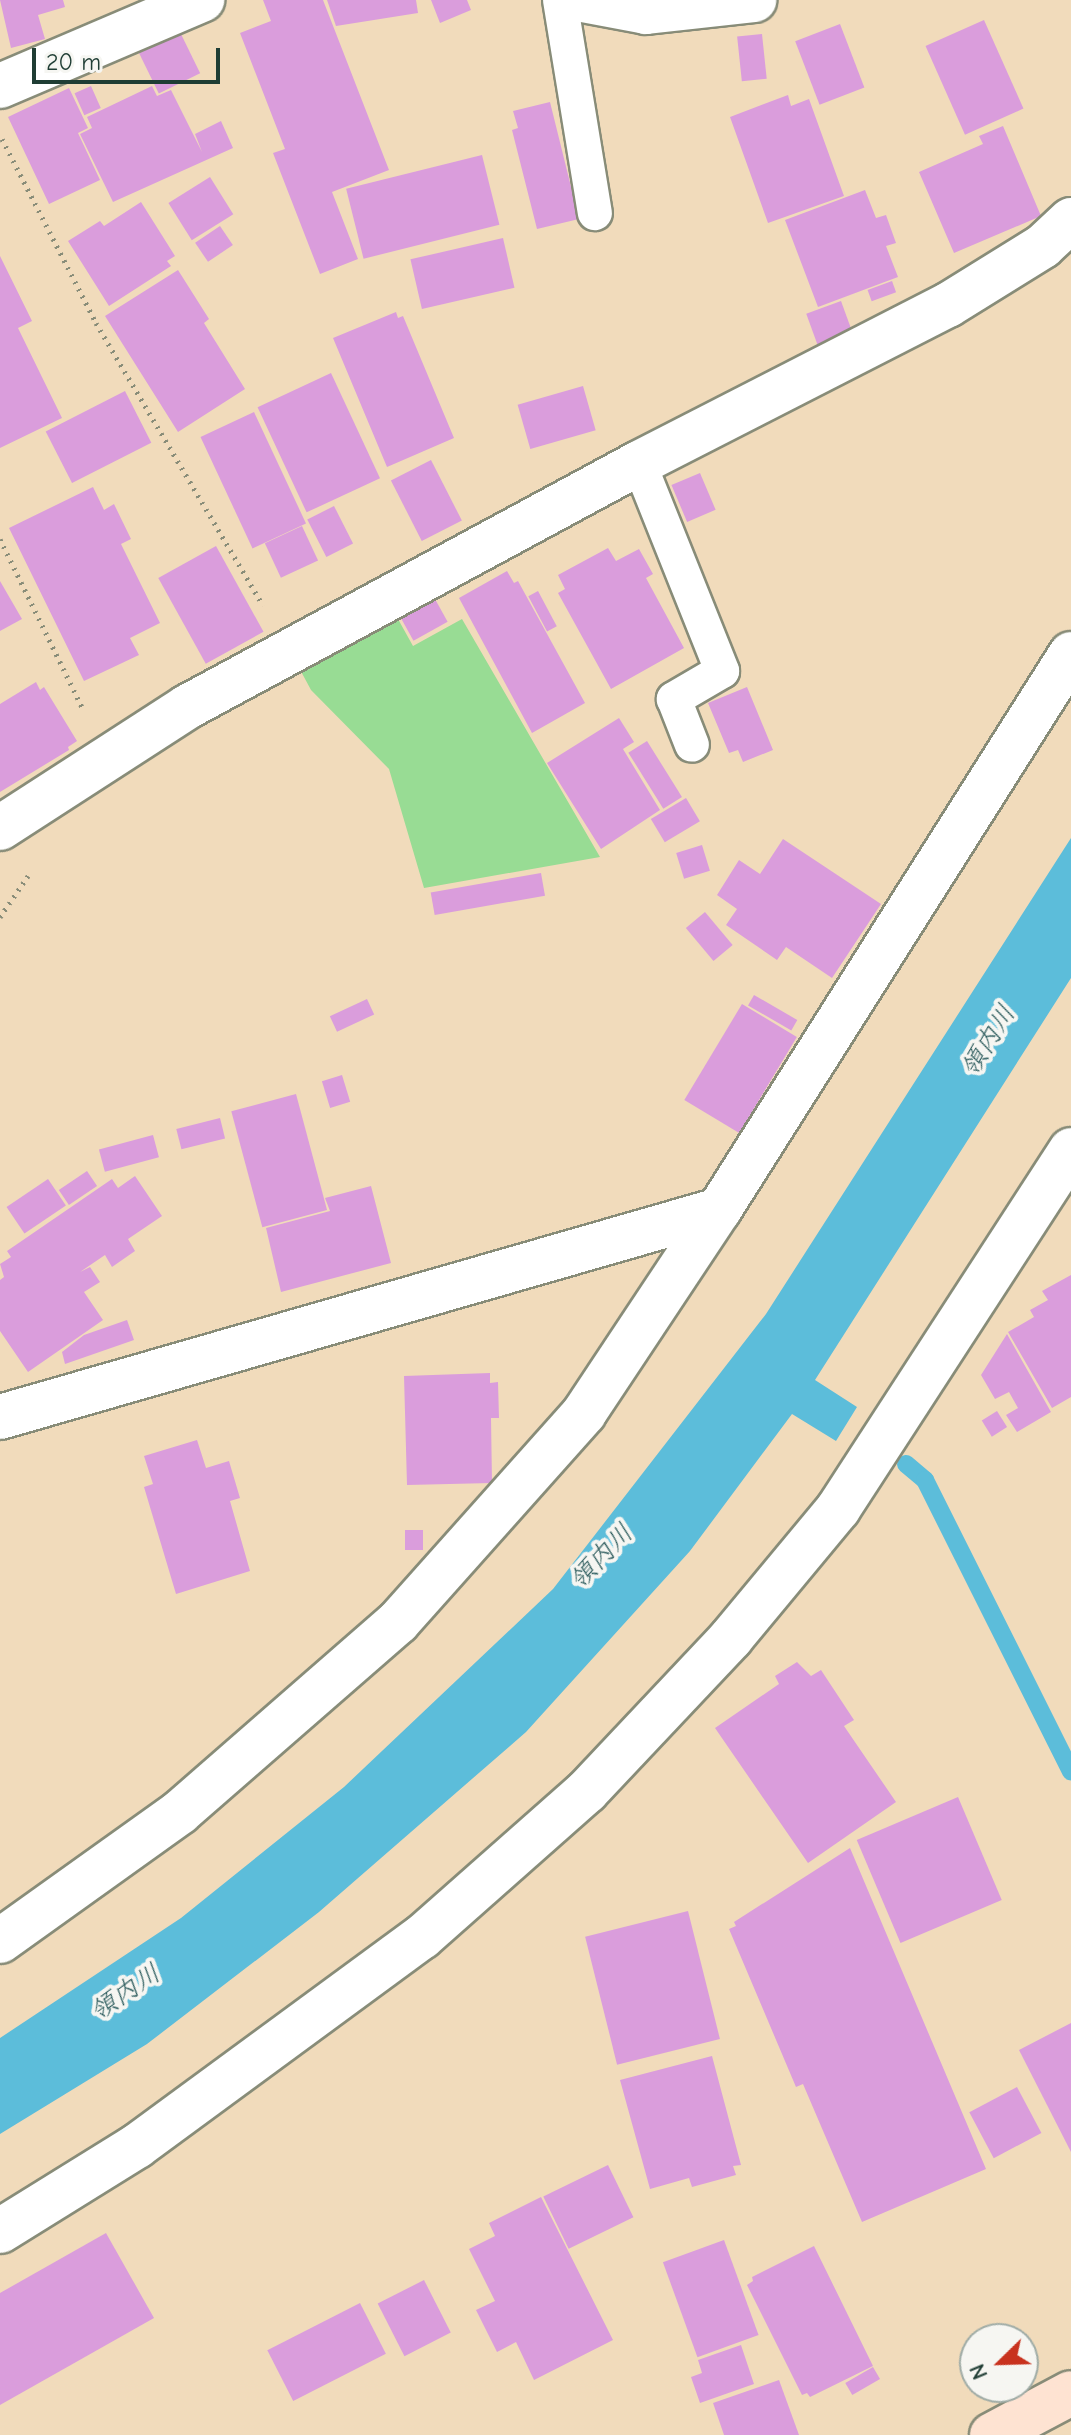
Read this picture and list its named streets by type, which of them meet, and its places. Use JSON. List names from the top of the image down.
{
  "water": ["領内川"],
  "scale_bar": "20 m",
  "north": "bottom left"
}
